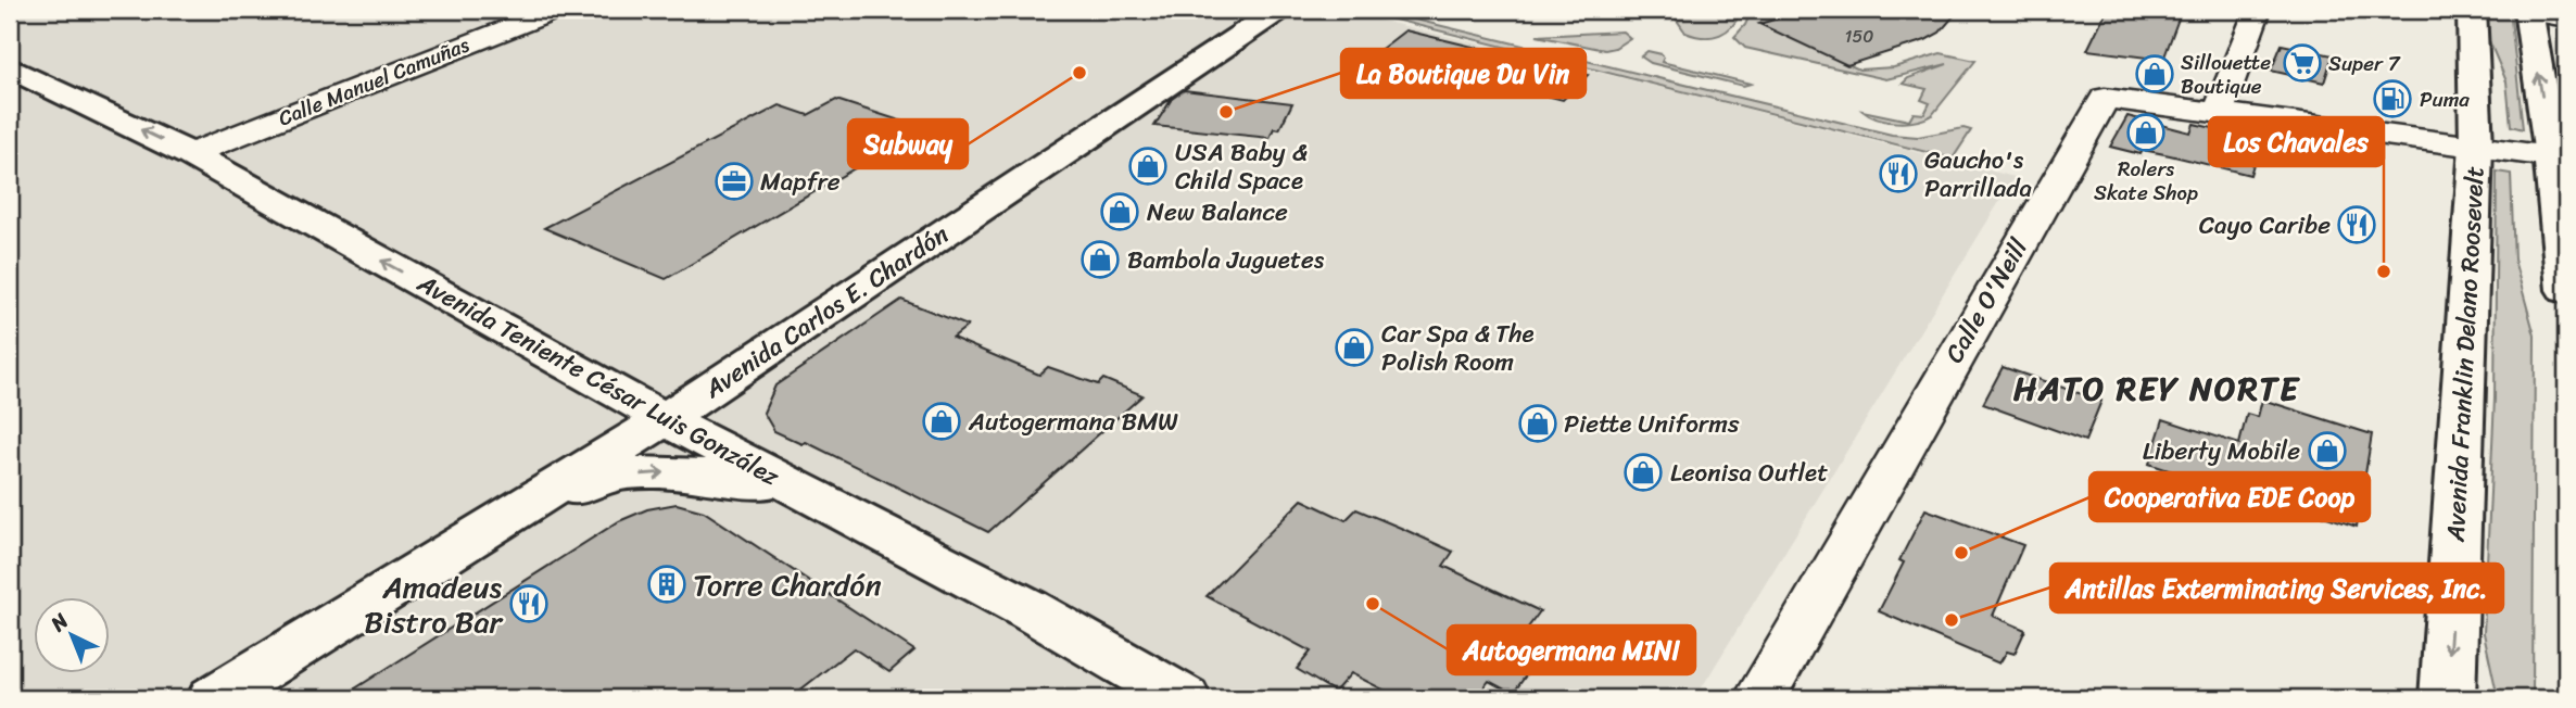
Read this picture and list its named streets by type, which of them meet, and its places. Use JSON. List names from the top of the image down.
{
  "streets": {
    "street": [
      "Calle Manuel Camuñas",
      "Calle O'Neill",
      "Avenida Carlos E. Chardón",
      "Avenida Franklin Delano Roosevelt",
      "Avenida Teniente César Luis González"
    ]
  },
  "crossings": [
    ["Calle Manuel Camuñas", "Avenida Teniente César Luis González"],
    ["Avenida Carlos E. Chardón", "Avenida Teniente César Luis González"]
  ],
  "one_way": ["Avenida Franklin Delano Roosevelt", "Avenida Teniente César Luis González"],
  "districts": ["HATO REY NORTE"],
  "places": {
    "supermarket": ["Super 7"],
    "other": [
      "Subway",
      "La Boutique Du Vin",
      "Los Chavales",
      "Cooperativa EDE Coop",
      "Autogermana MINI",
      "Antillas Exterminating Services, Inc."
    ],
    "shop": [
      "Sillouette Boutique",
      "Rolers Skate Shop",
      "USA Baby & Child Space",
      "New Balance",
      "Bambola Juguetes",
      "Car Spa & The Polish Room",
      "Autogermana BMW",
      "Piette Uniforms",
      "Liberty Mobile",
      "Leonisa Outlet"
    ],
    "fuel station": ["Puma"],
    "restaurant": ["Gaucho's Parrillada", "Cayo Caribe", "Amadeus Bistro Bar"],
    "office": ["Mapfre"],
    "building": ["Torre Chardón"]
  },
  "house_numbers": ["150"],
  "north": "top left"
}
